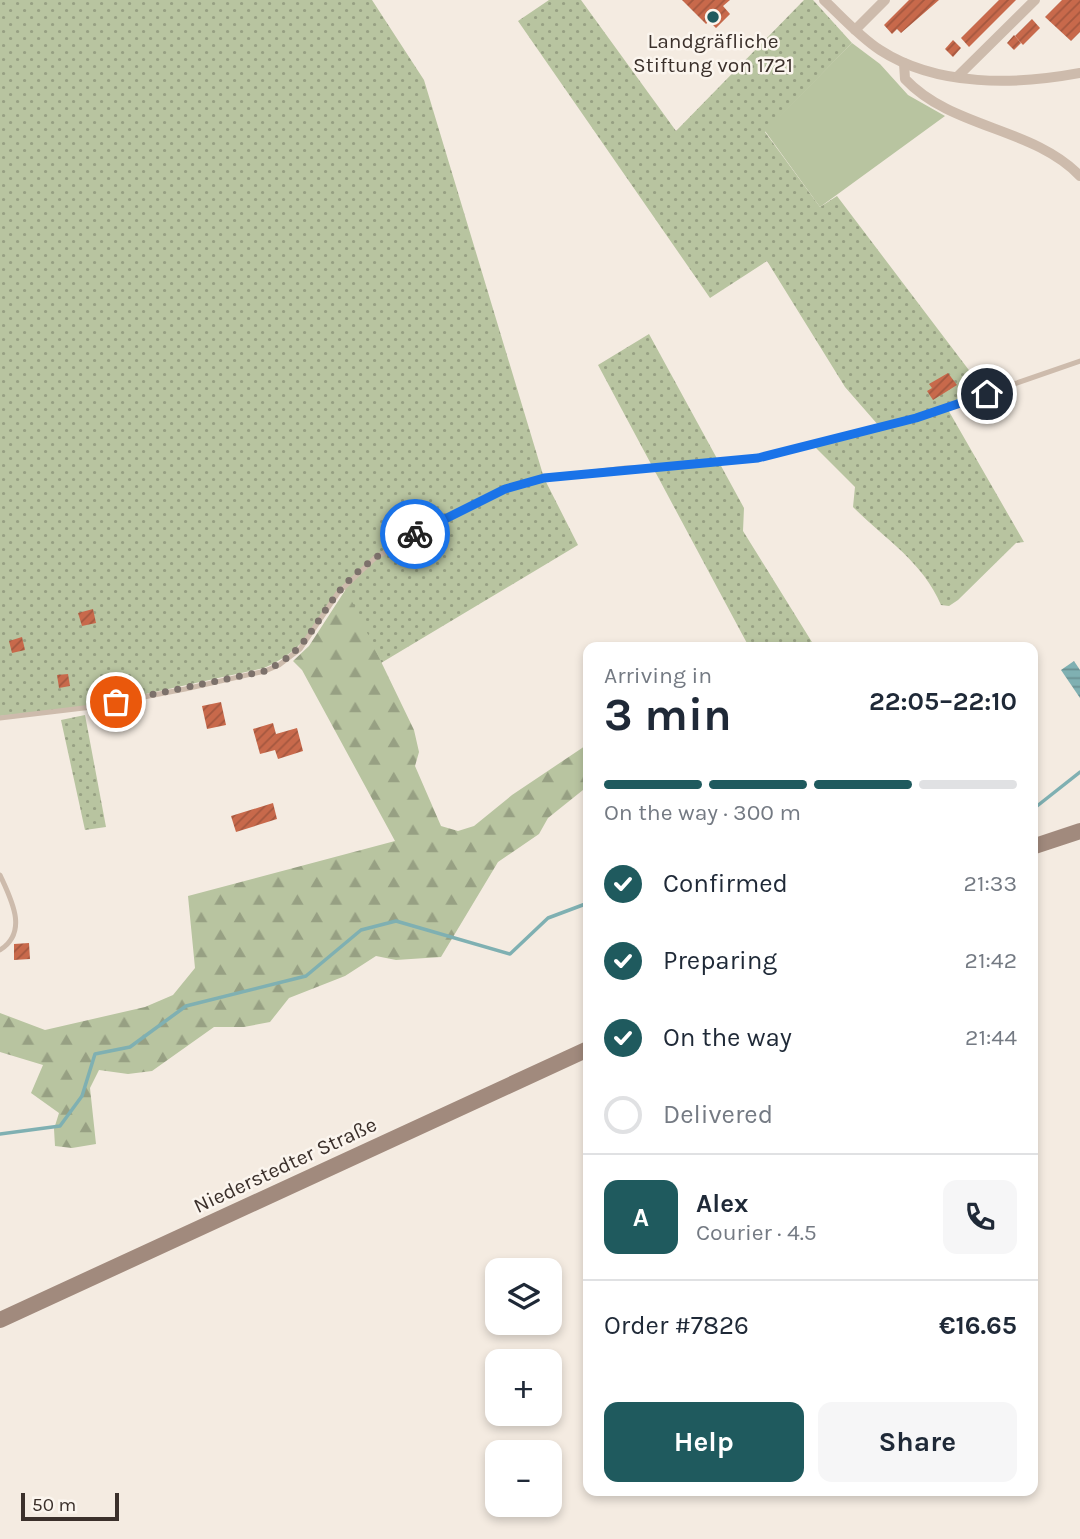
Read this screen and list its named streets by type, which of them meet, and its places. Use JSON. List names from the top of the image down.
{
  "streets": {
    "main road": ["Niederstedter Straße"]
  },
  "places": ["Landgräfliche Stiftung von 1721"],
  "scale_bar": "50 m",
  "page": {
    "heading": ["3 min", "Arriving in", "22:05–22:10"],
    "panel": [
      "Alex",
      "Courier · 4.5",
      "Order #7826",
      "€16.65"
    ],
    "bar": "On the way · 300 m",
    "list": [
      ["Confirmed", "21:33"],
      ["Preparing", "21:42"],
      ["On the way", "21:44"],
      "Delivered"
    ],
    "round": "A",
    "map_buttons": ["+", "−"],
    "buttons": ["Help", "Share"],
    "scale": "50 m"
  }
}
